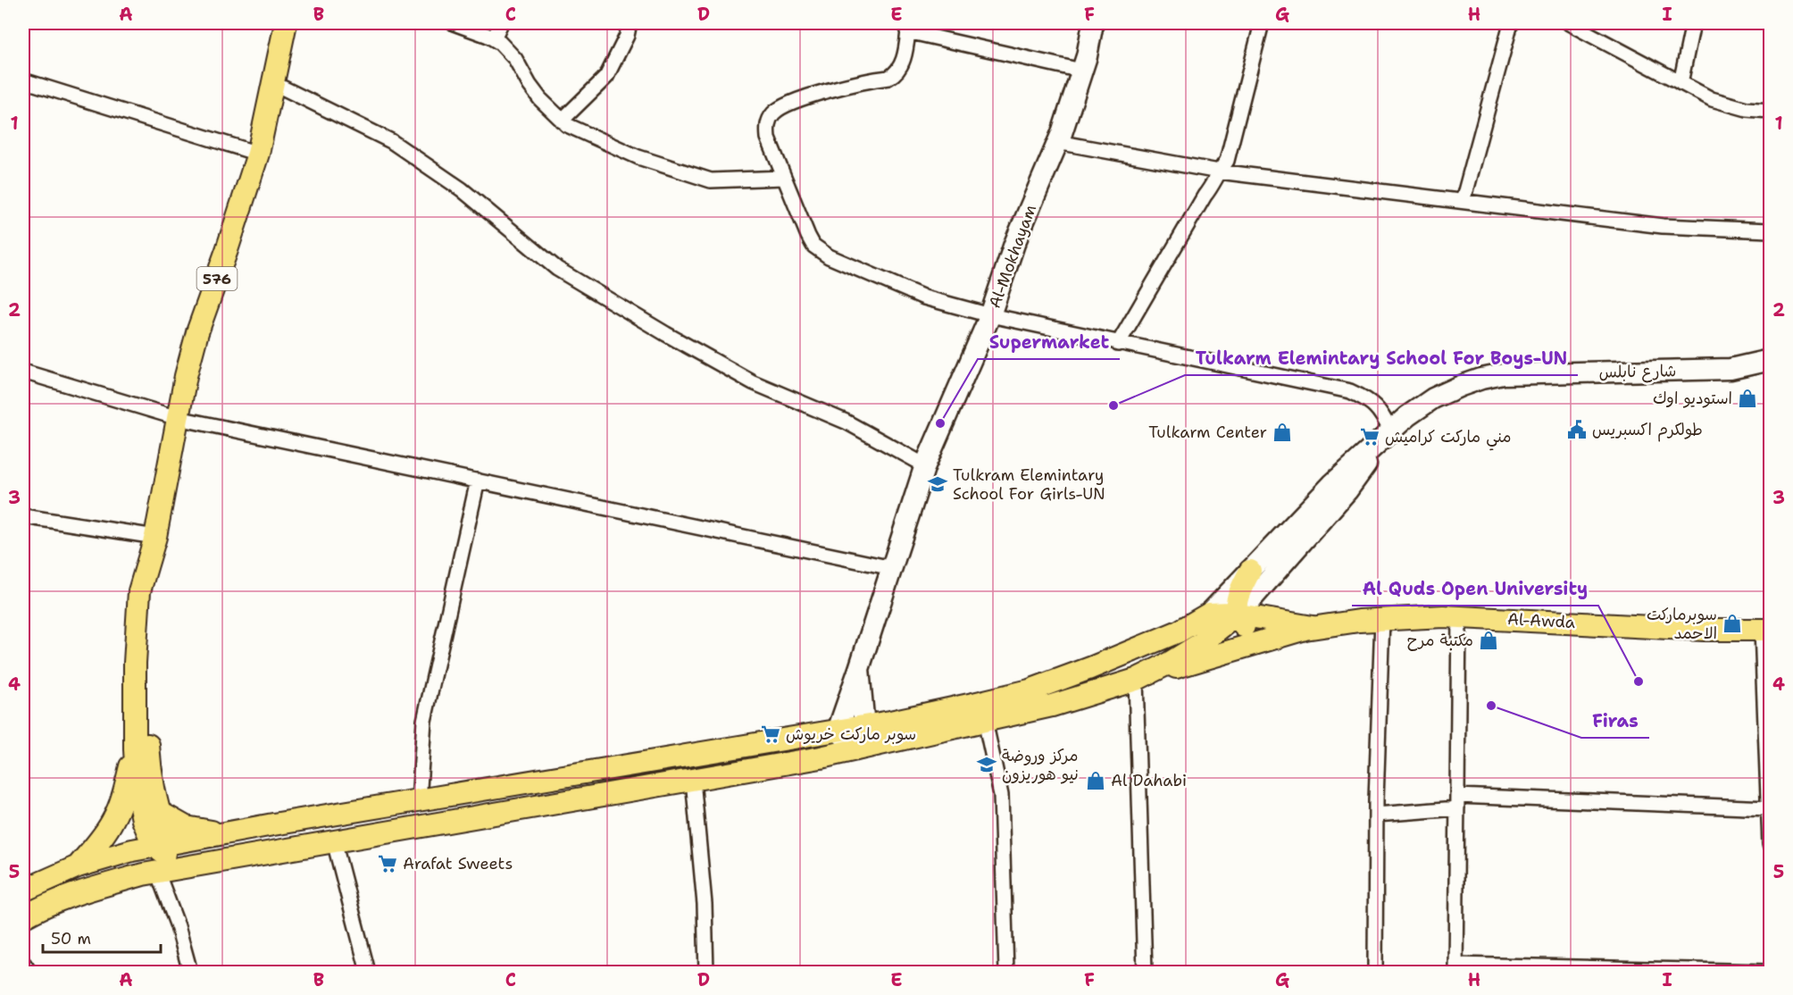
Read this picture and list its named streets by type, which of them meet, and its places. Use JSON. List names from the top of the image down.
{
  "streets": {
    "main road": ["576", "Al-Awda"],
    "street": ["Al-Mokhayam", "شارع نابلس"]
  },
  "places": {
    "shop": [
      "استوديو اوك",
      "Tulkarm Center",
      "سوبرماركت الاحمد",
      "مكتبة مرح",
      "Al Dahabi"
    ],
    "other": [
      "Tulkarm Elemintary School For Boys-UN",
      "Supermarket",
      "Al Quds Open University",
      "Firas"
    ],
    "public building": ["طولكرم اكسبريس"],
    "supermarket": ["مني ماركت كراميش", "سوبر ماركت خريوش", "Arafat Sweets"],
    "school or university": ["Tulkram Elemintary School For Girls-UN", "مركز وروضة نيو هوريزون"]
  },
  "scale_bar": "50 m",
  "grid": {
    "columns": [
      "A",
      "B",
      "C",
      "D",
      "E",
      "F",
      "G",
      "H",
      "I"
    ],
    "rows": [
      "1",
      "2",
      "3",
      "4",
      "5"
    ]
  }
}
